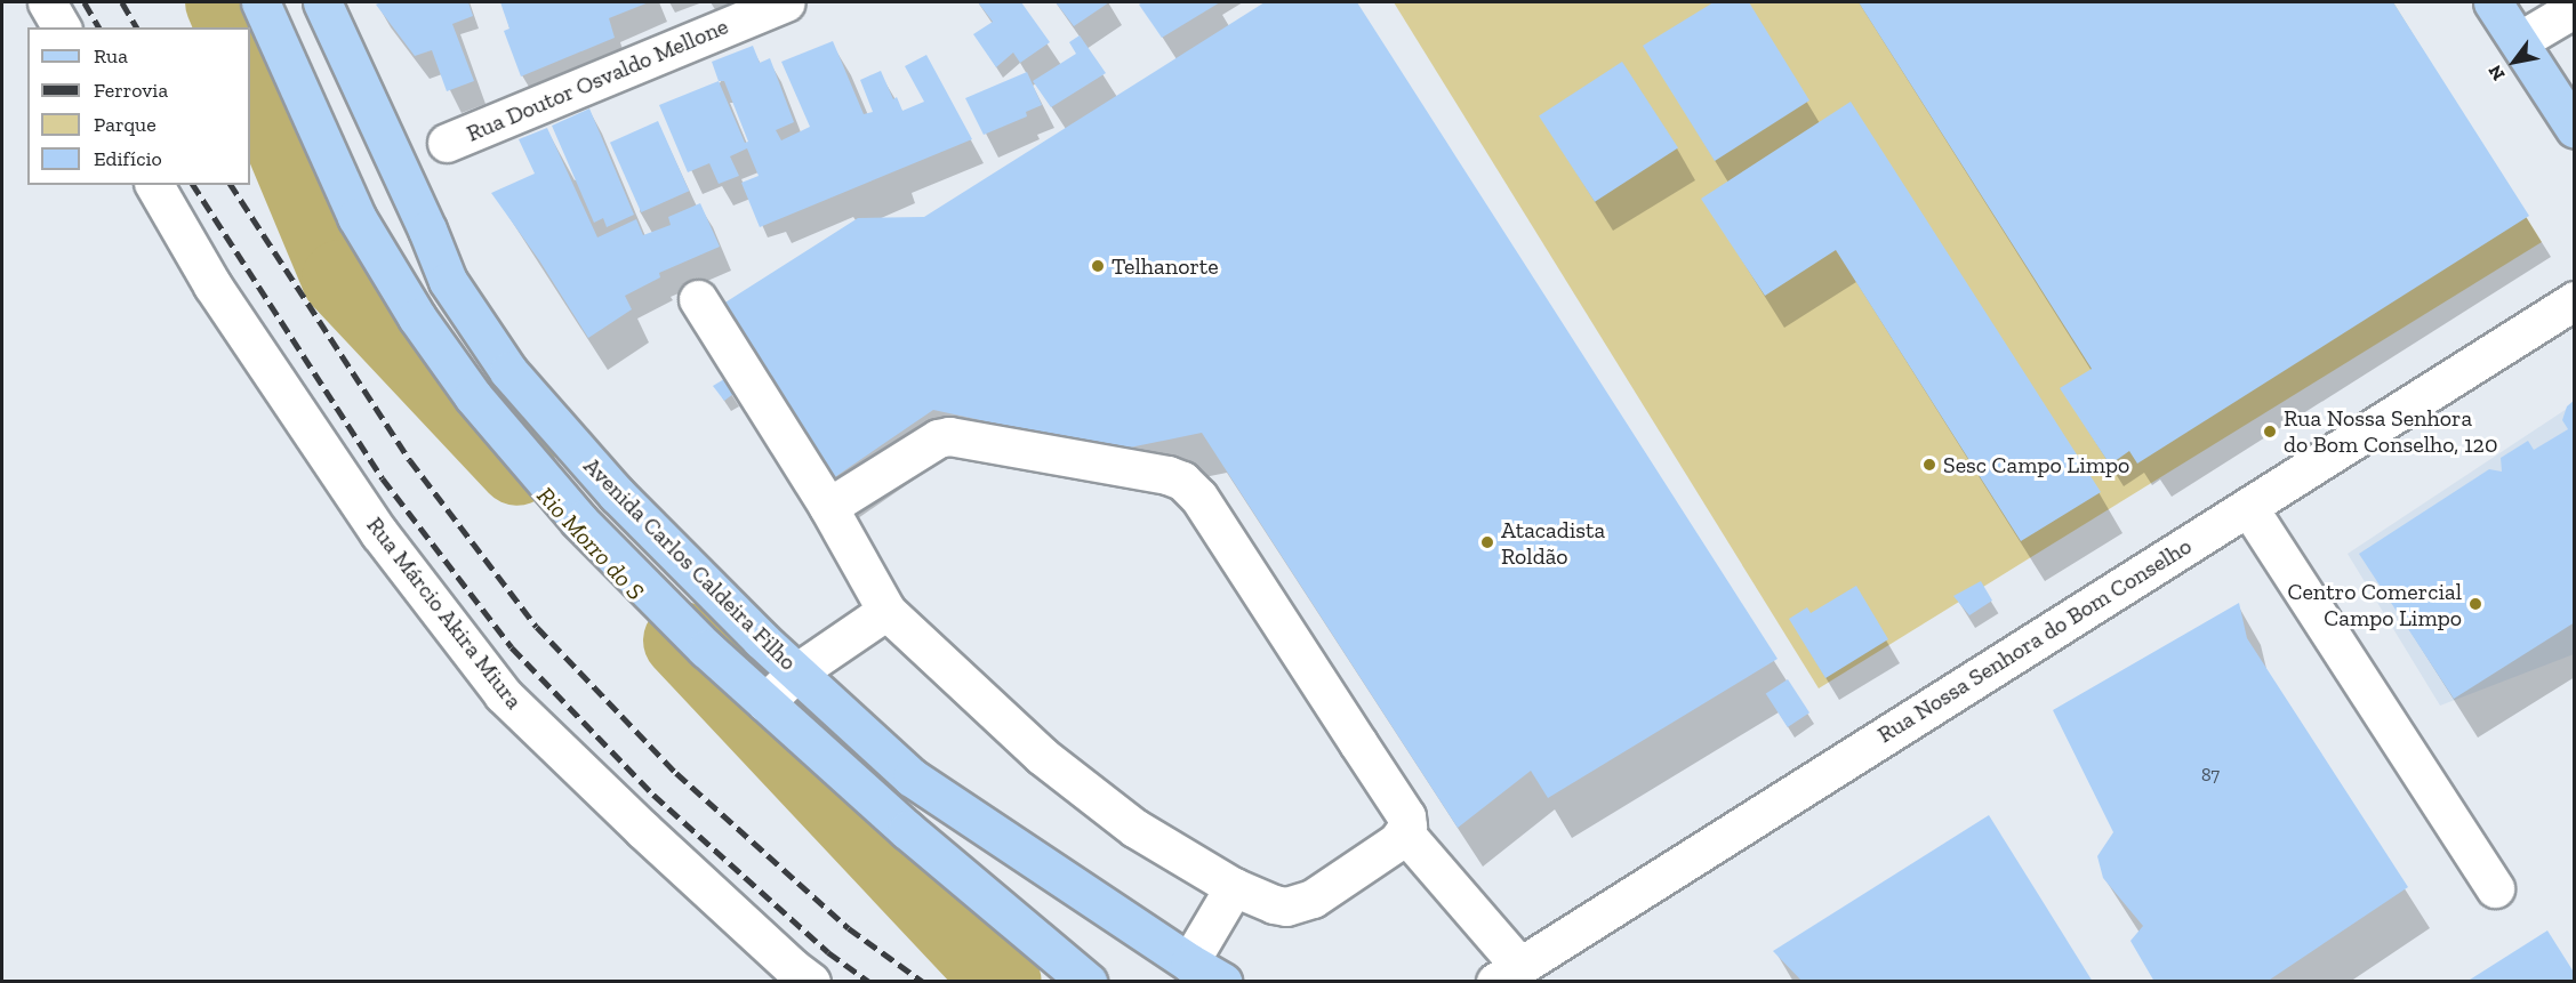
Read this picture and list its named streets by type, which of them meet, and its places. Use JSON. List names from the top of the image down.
{
  "streets": {
    "main road": ["Avenida Carlos Caldeira Filho"],
    "street": ["Rua Doutor Osvaldo Mellone", "Rua Márcio Akira Miura", "Rua Nossa Senhora do Bom Conselho"]
  },
  "water": ["Rio Morro do S"],
  "places": [
    "Telhanorte",
    "Rua Nossa Senhora do Bom Conselho, 120",
    "Sesc Campo Limpo",
    "Atacadista Roldão",
    "Centro Comercial Campo Limpo"
  ],
  "house_numbers": ["87"],
  "legend": [
    "Rua",
    "Ferrovia",
    "Parque",
    "Edifício"
  ],
  "north": "bottom left"
}
